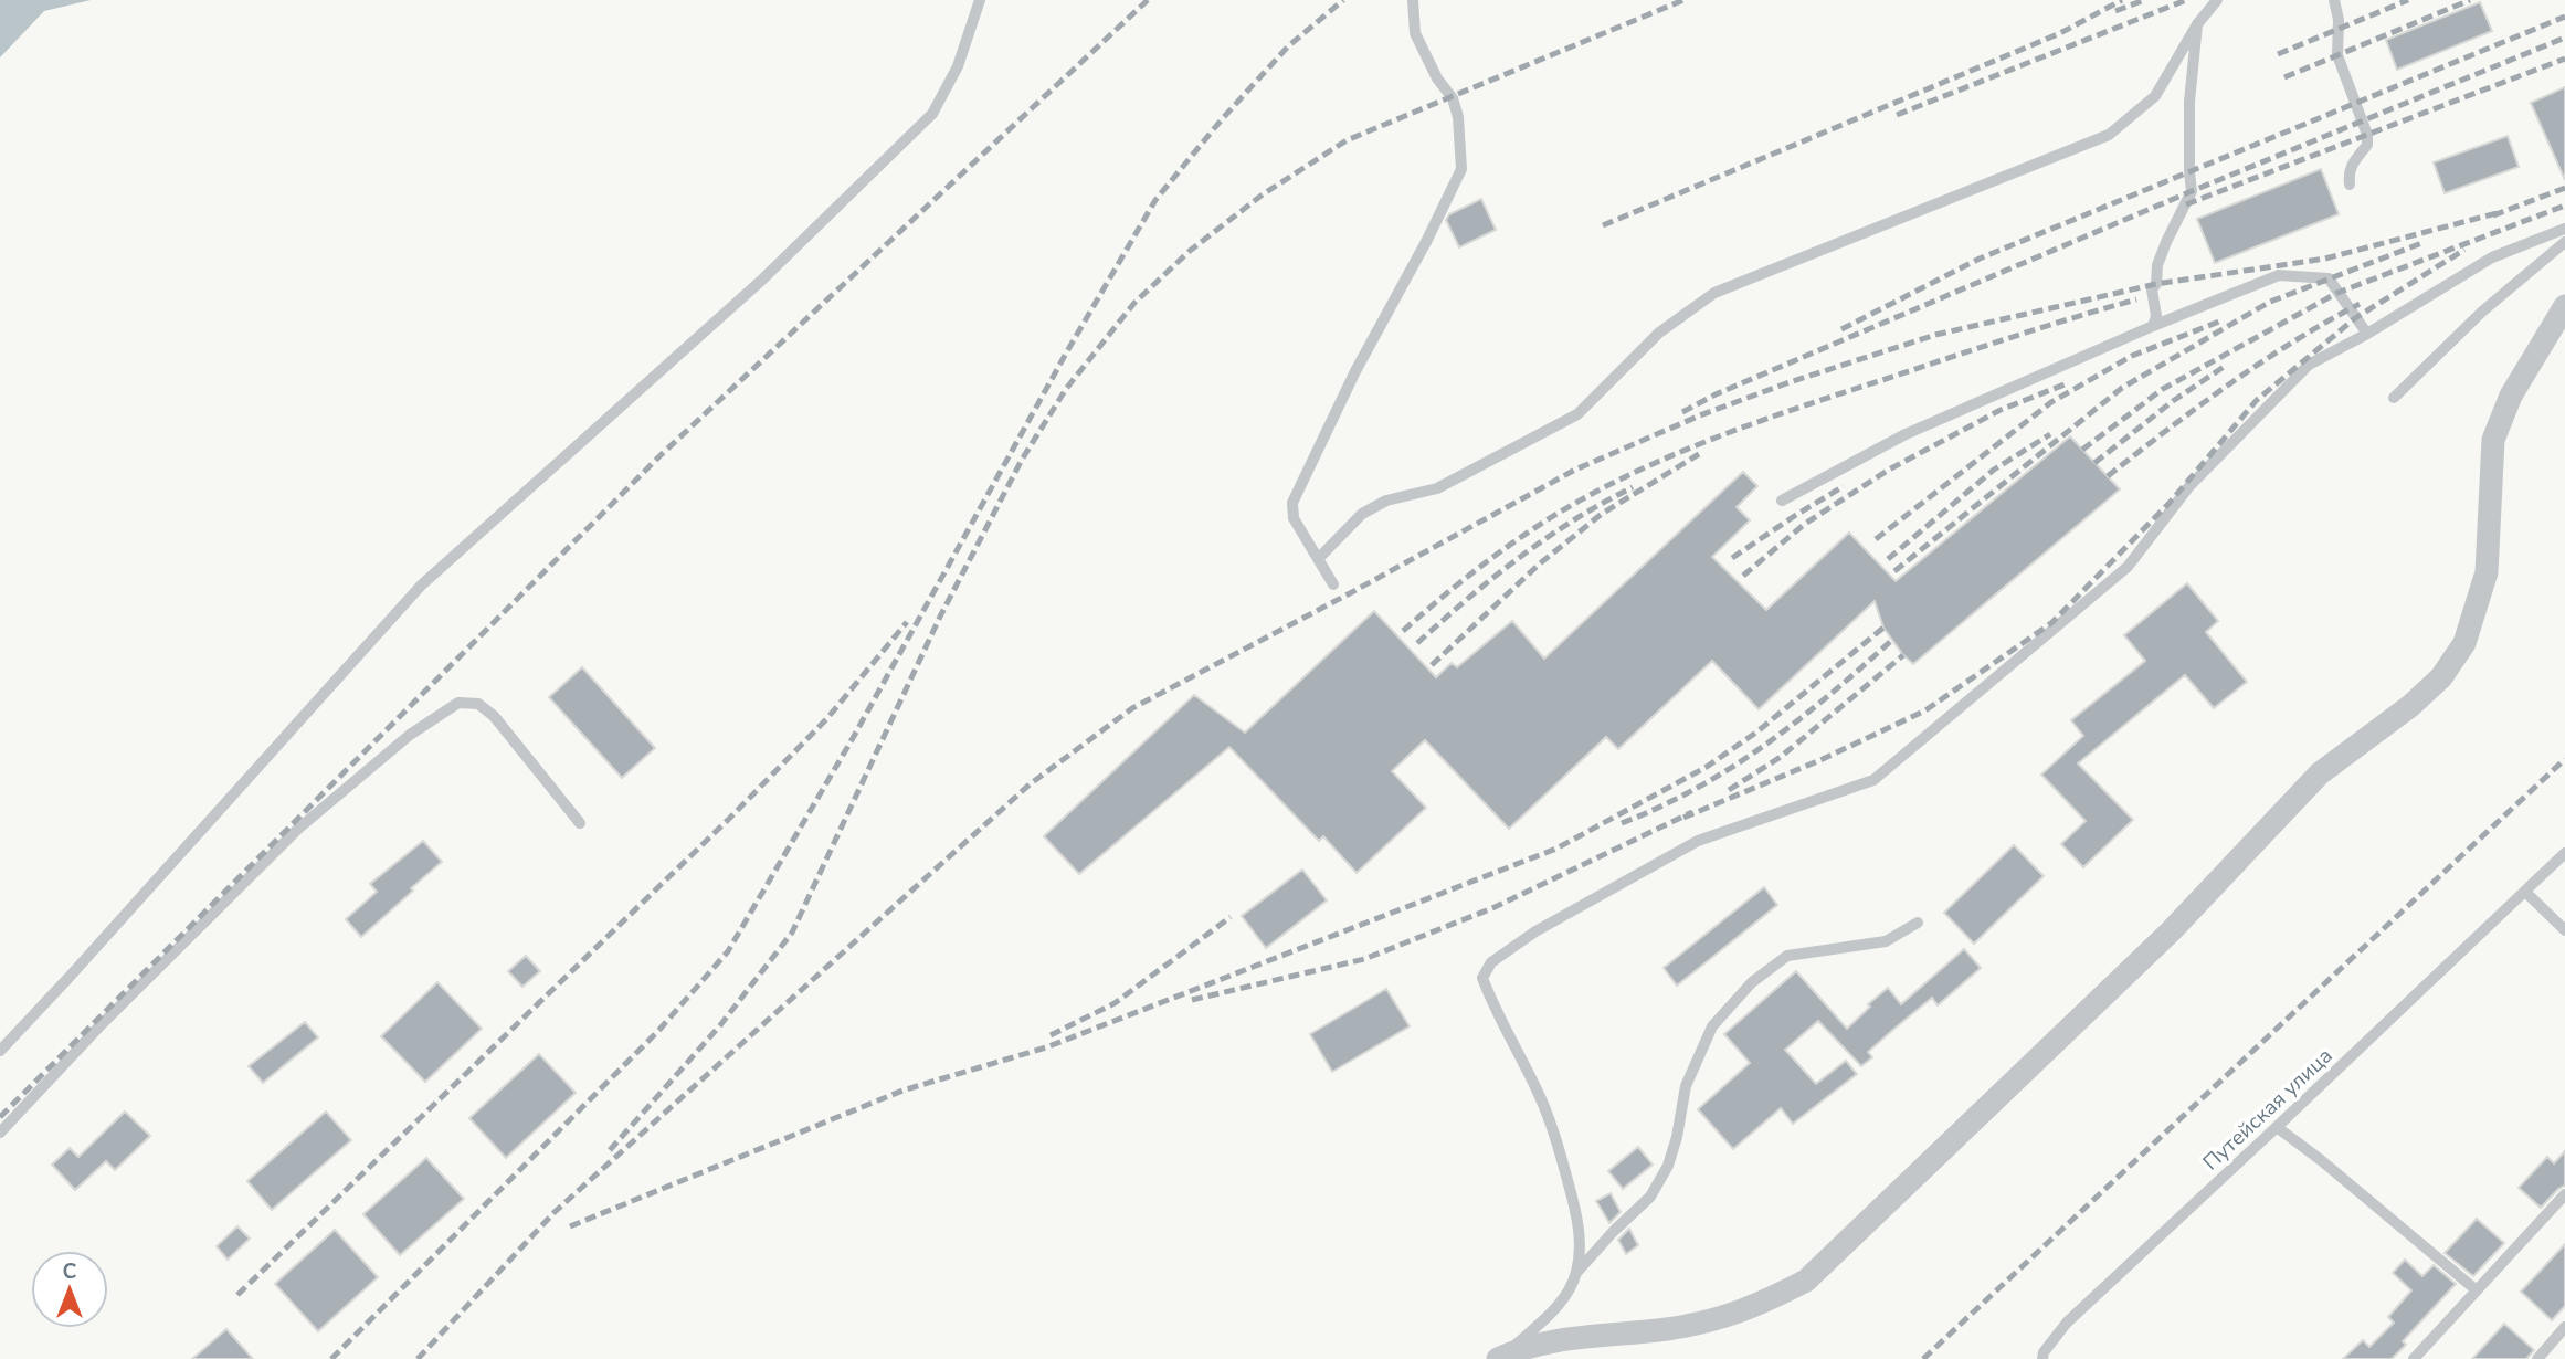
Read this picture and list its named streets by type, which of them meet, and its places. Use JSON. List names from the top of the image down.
{
  "streets": {
    "lane": ["Путейская улица"]
  },
  "north": "top"
}
